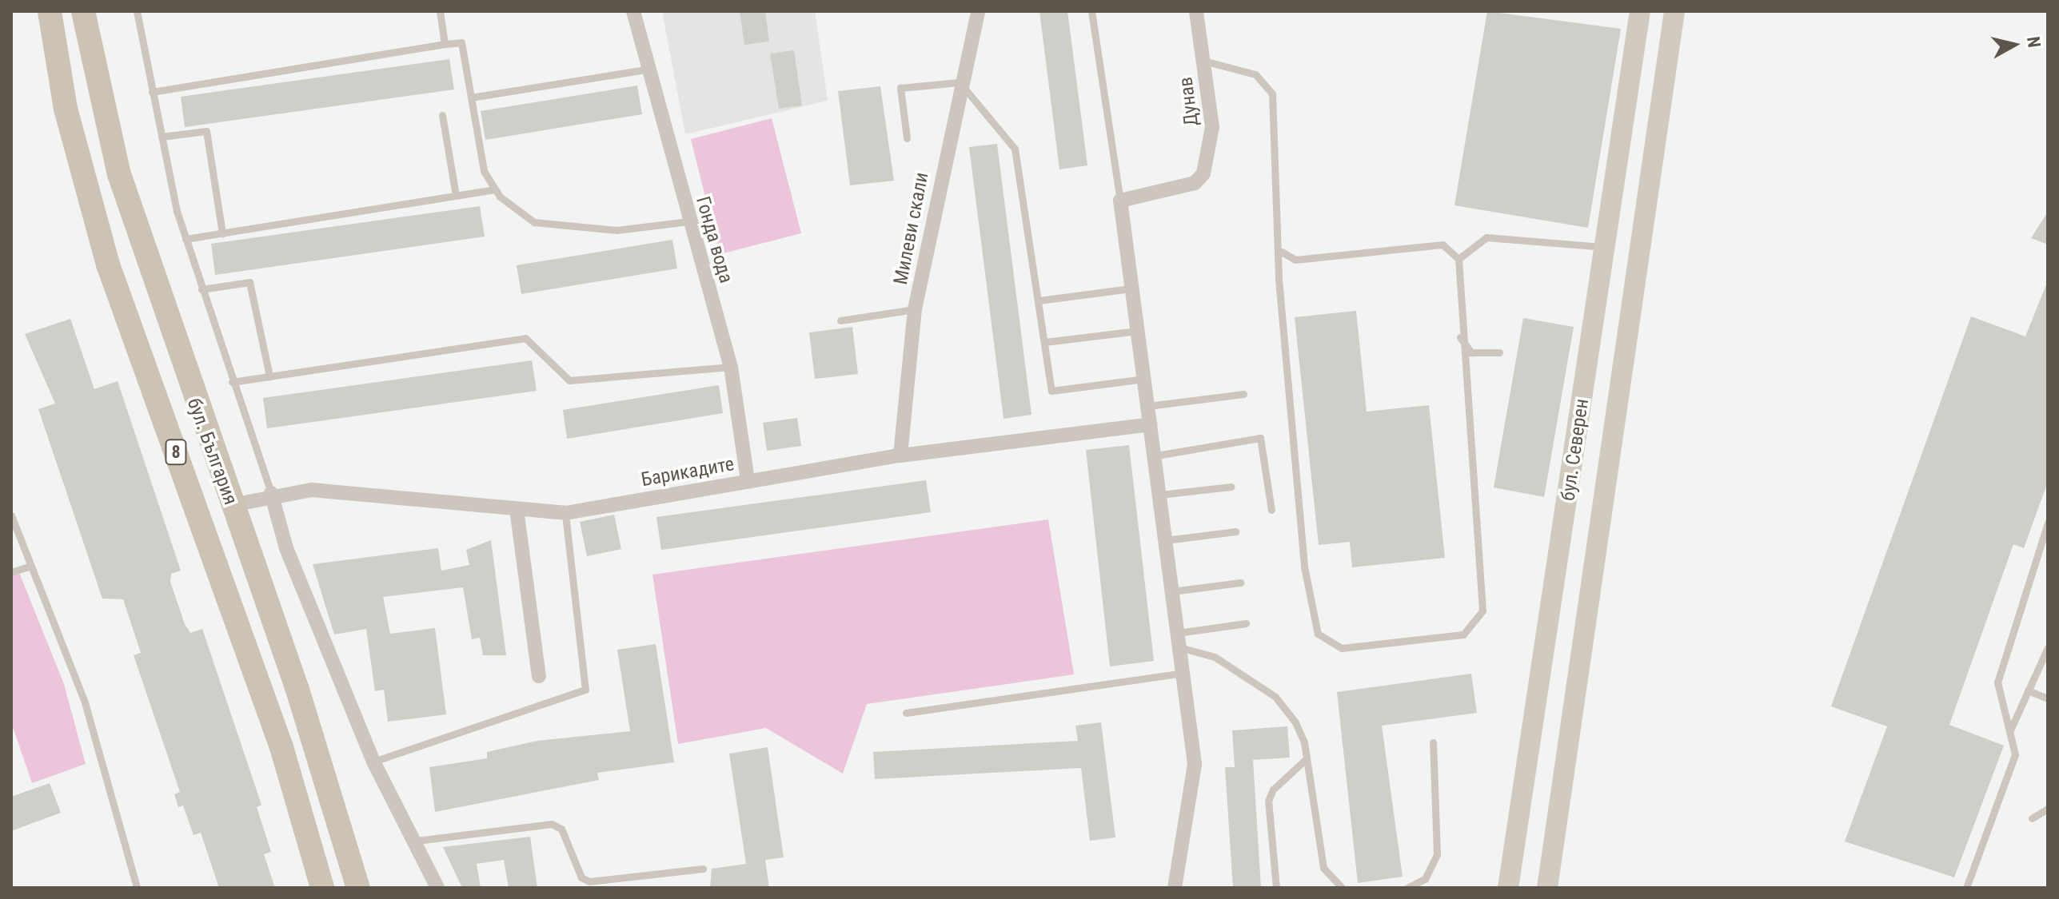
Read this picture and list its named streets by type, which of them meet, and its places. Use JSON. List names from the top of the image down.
{
  "streets": {
    "main road": ["бул. Северен", "бул. България", "8"],
    "street": [
      "Дунав",
      "Милеви скали",
      "Гонда вода",
      "Барикадите"
    ]
  },
  "crossings": [
    ["Милеви скали", "Барикадите"],
    ["Гонда вода", "Барикадите"],
    ["бул. България", "Барикадите"]
  ],
  "north": "right"
}
